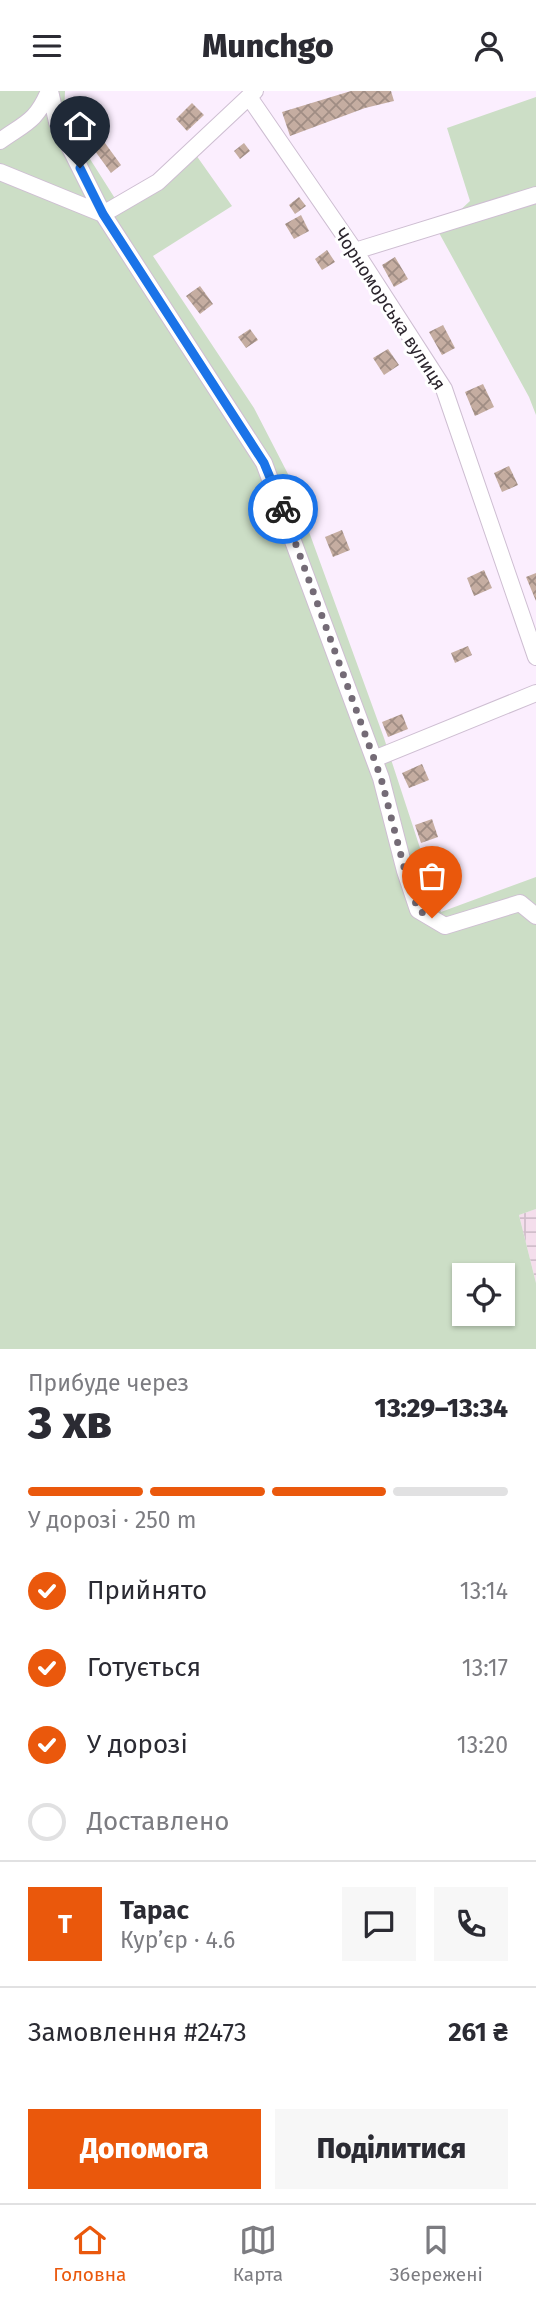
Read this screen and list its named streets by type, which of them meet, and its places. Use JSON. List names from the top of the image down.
{
  "streets": {
    "lane": ["Чорноморська вулиця"]
  },
  "page": {
    "header": "Munchgo",
    "heading": ["3 хв", "Прибуде через", "13:29–13:34"],
    "panel": [
      "Тарас",
      "Кур’єр · 4.6",
      "Замовлення #2473",
      "261 ₴"
    ],
    "bar": "У дорозі · 250 m",
    "list": [
      ["Прийнято", "13:14"],
      ["Готується", "13:17"],
      ["У дорозі", "13:20"],
      "Доставлено"
    ],
    "round": "Т",
    "buttons": ["Допомога", "Поділитися"],
    "tabs": ["Головна", "Карта", "Збережені"]
  }
}
